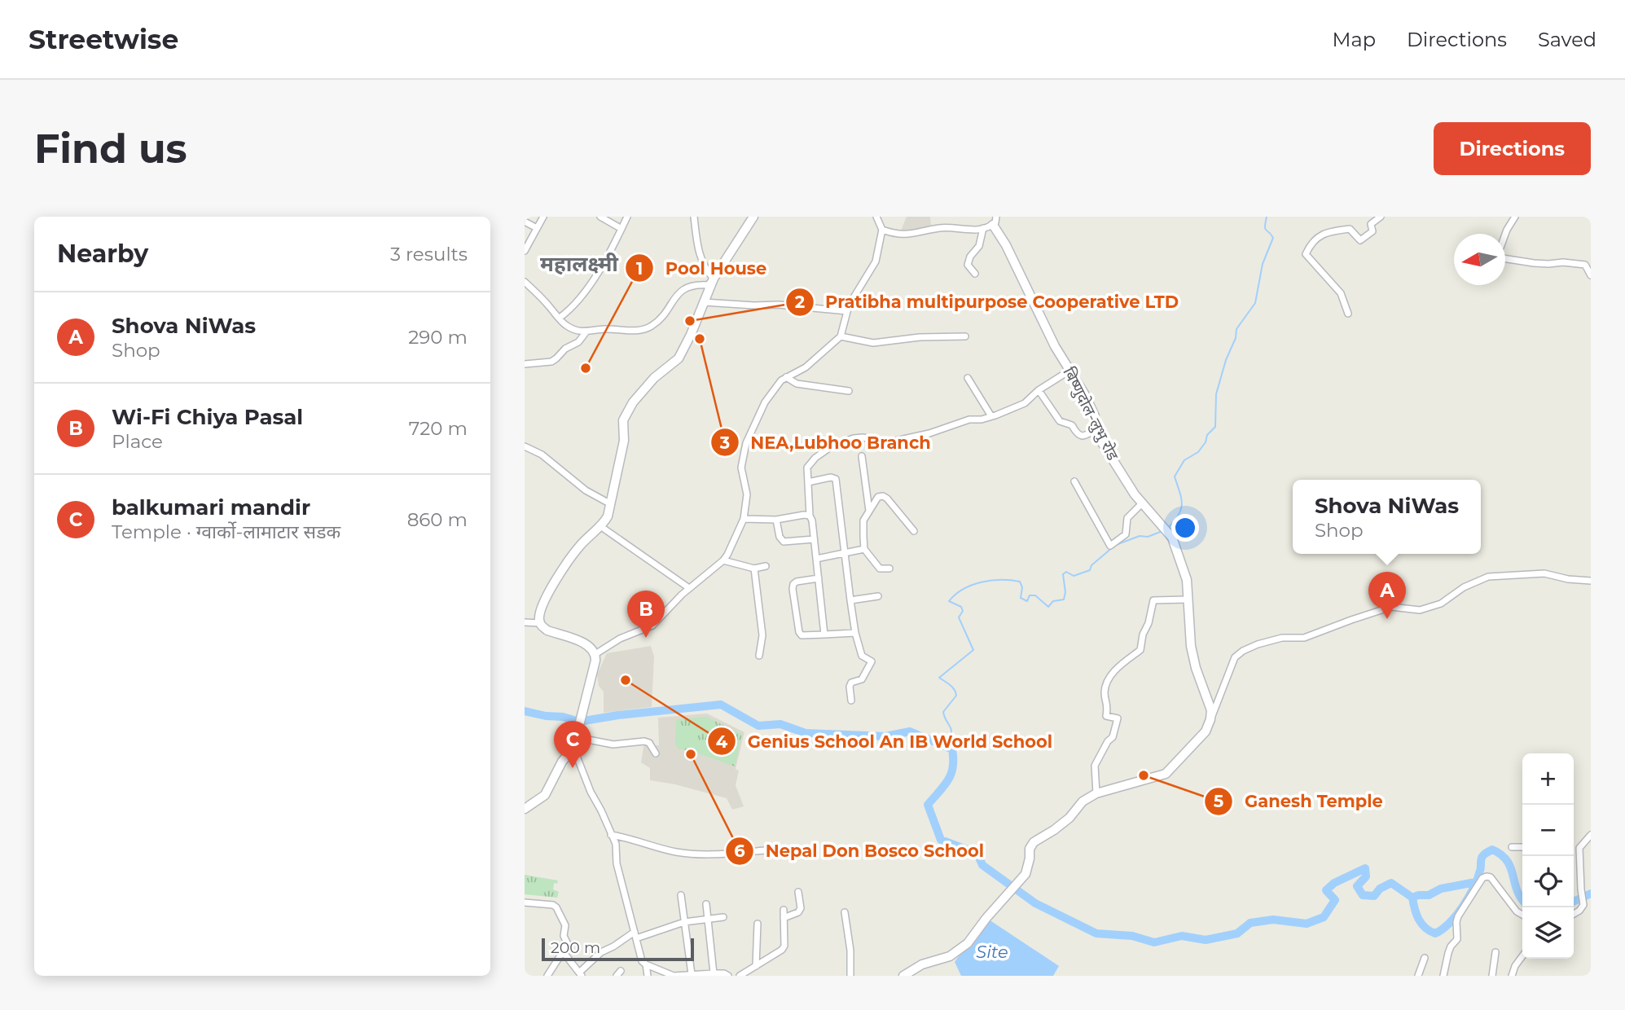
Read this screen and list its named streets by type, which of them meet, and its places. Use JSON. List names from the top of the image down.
{
  "streets": {
    "street": ["बिष्णुदोल-लुभु रोड"]
  },
  "districts": ["महालक्ष्मी"],
  "water": ["Site"],
  "places": [
    "Pratibha multipurpose Cooperative LTD",
    "NEA,Lubhoo Branch",
    "Pool House",
    "Genius School An IB World School",
    "Nepal Don Bosco School",
    "Ganesh Temple"
  ],
  "scale_bar": "200 m",
  "north": "left",
  "page": {
    "header": "Streetwise",
    "nav": ["Map", "Directions", "Saved"],
    "buttons": "Directions",
    "title": "Find us",
    "heading": ["Nearby", "3 results"],
    "list": [
      {
        "mark": "A",
        "name": "Shova NiWas",
        "note": "Shop",
        "value": "290 m"
      },
      {
        "mark": "B",
        "name": "Wi-Fi Chiya Pasal",
        "note": "Place",
        "value": "720 m"
      },
      {
        "mark": "C",
        "name": "balkumari mandir",
        "note": "Temple · ग्वार्को-लामाटार सडक",
        "value": "860 m"
      }
    ],
    "popup": ["Shova NiWas", "Shop"],
    "pins": ["A", "B", "C"],
    "map_buttons": ["+", "−"],
    "scale": "200 m"
  }
}
